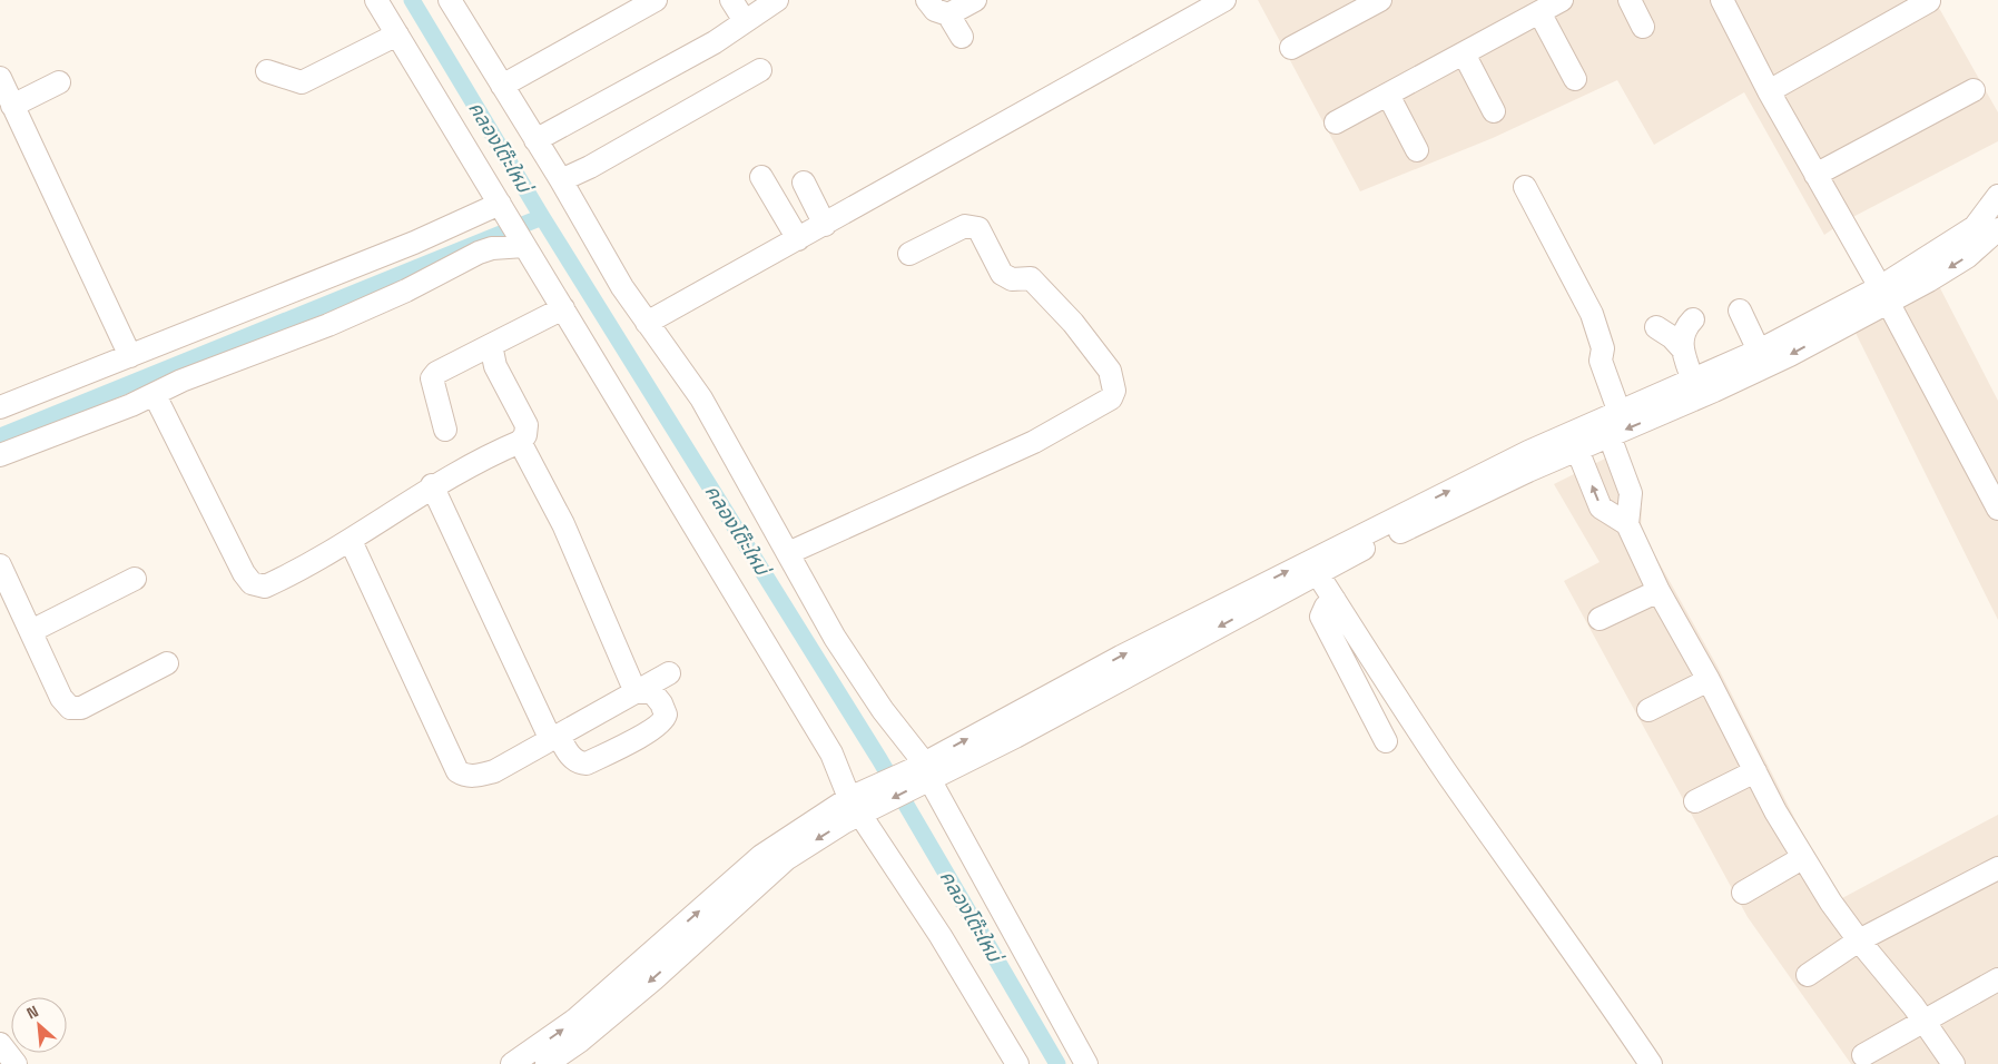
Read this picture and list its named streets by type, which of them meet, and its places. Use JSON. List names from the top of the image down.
{
  "water": ["คลองโต๊ะใหม่"],
  "north": "top left"
}
